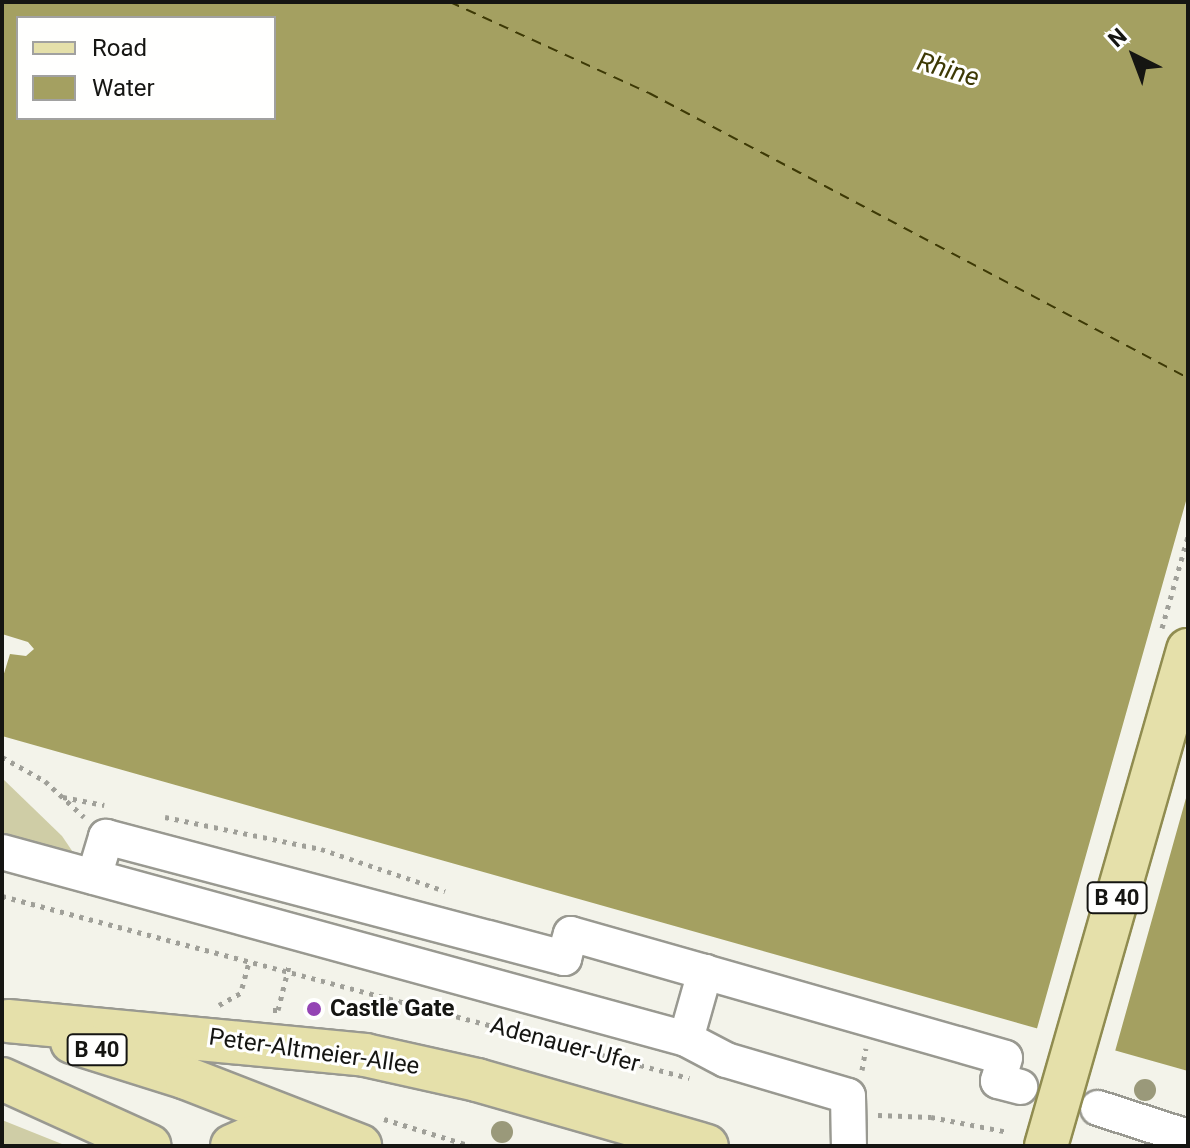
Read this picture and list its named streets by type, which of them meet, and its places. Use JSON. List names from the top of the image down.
{
  "streets": {
    "main road": ["B 40", "Peter-Altmeier-Allee"],
    "path": ["Adenauer-Ufer"]
  },
  "water": ["Rhine"],
  "places": ["Castle Gate"],
  "legend": ["Road", "Water"],
  "north": "top left"
}
